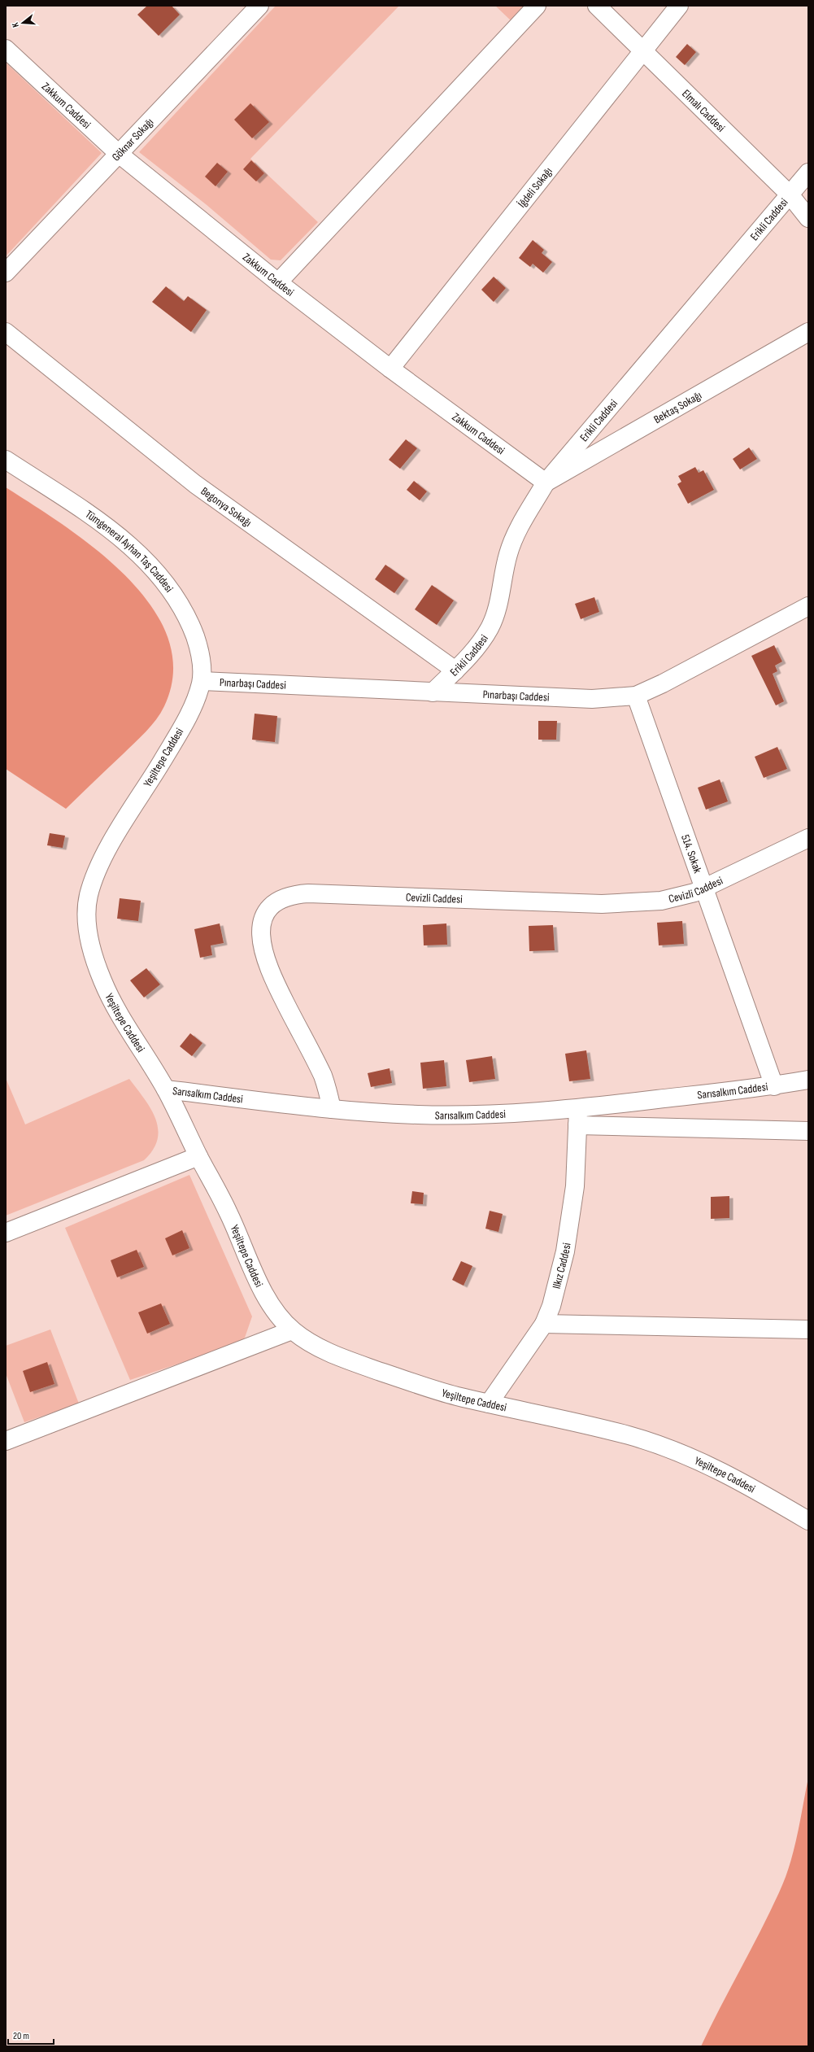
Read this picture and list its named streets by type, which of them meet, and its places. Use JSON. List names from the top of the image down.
{
  "streets": {
    "street": [
      "Zakkum Caddesi",
      "Elmalı Caddesi",
      "Göknar Sokağı",
      "İğdeli Sokağı",
      "Erikli Caddesi",
      "Bektaş Sokağı",
      "Begonya Sokağı",
      "Tümgeneral Ayhan Taş Caddesi",
      "Pınarbaşı Caddesi",
      "Yeşiltepe Caddesi",
      "514. Sokak",
      "Cevizli Caddesi",
      "Sarısalkım Caddesi",
      "Ilkız Caddesi"
    ]
  },
  "crossings": [
    ["Zakkum Caddesi", "Göknar Sokağı"],
    ["Zakkum Caddesi", "İğdeli Sokağı"],
    ["Zakkum Caddesi", "Erikli Caddesi"],
    ["Zakkum Caddesi", "Bektaş Sokağı"],
    ["Elmalı Caddesi", "İğdeli Sokağı"],
    ["Elmalı Caddesi", "Erikli Caddesi"],
    ["Erikli Caddesi", "Bektaş Sokağı"],
    ["Erikli Caddesi", "Begonya Sokağı"],
    ["Erikli Caddesi", "Pınarbaşı Caddesi"],
    ["Tümgeneral Ayhan Taş Caddesi", "Pınarbaşı Caddesi"],
    ["Tümgeneral Ayhan Taş Caddesi", "Yeşiltepe Caddesi"],
    ["Pınarbaşı Caddesi", "Yeşiltepe Caddesi"],
    ["Pınarbaşı Caddesi", "514. Sokak"],
    ["Yeşiltepe Caddesi", "Sarısalkım Caddesi"],
    ["Yeşiltepe Caddesi", "Ilkız Caddesi"],
    ["514. Sokak", "Cevizli Caddesi"],
    ["514. Sokak", "Sarısalkım Caddesi"],
    ["Cevizli Caddesi", "Sarısalkım Caddesi"],
    ["Sarısalkım Caddesi", "Ilkız Caddesi"]
  ],
  "scale_bar": "20 m",
  "north": "left"
}
